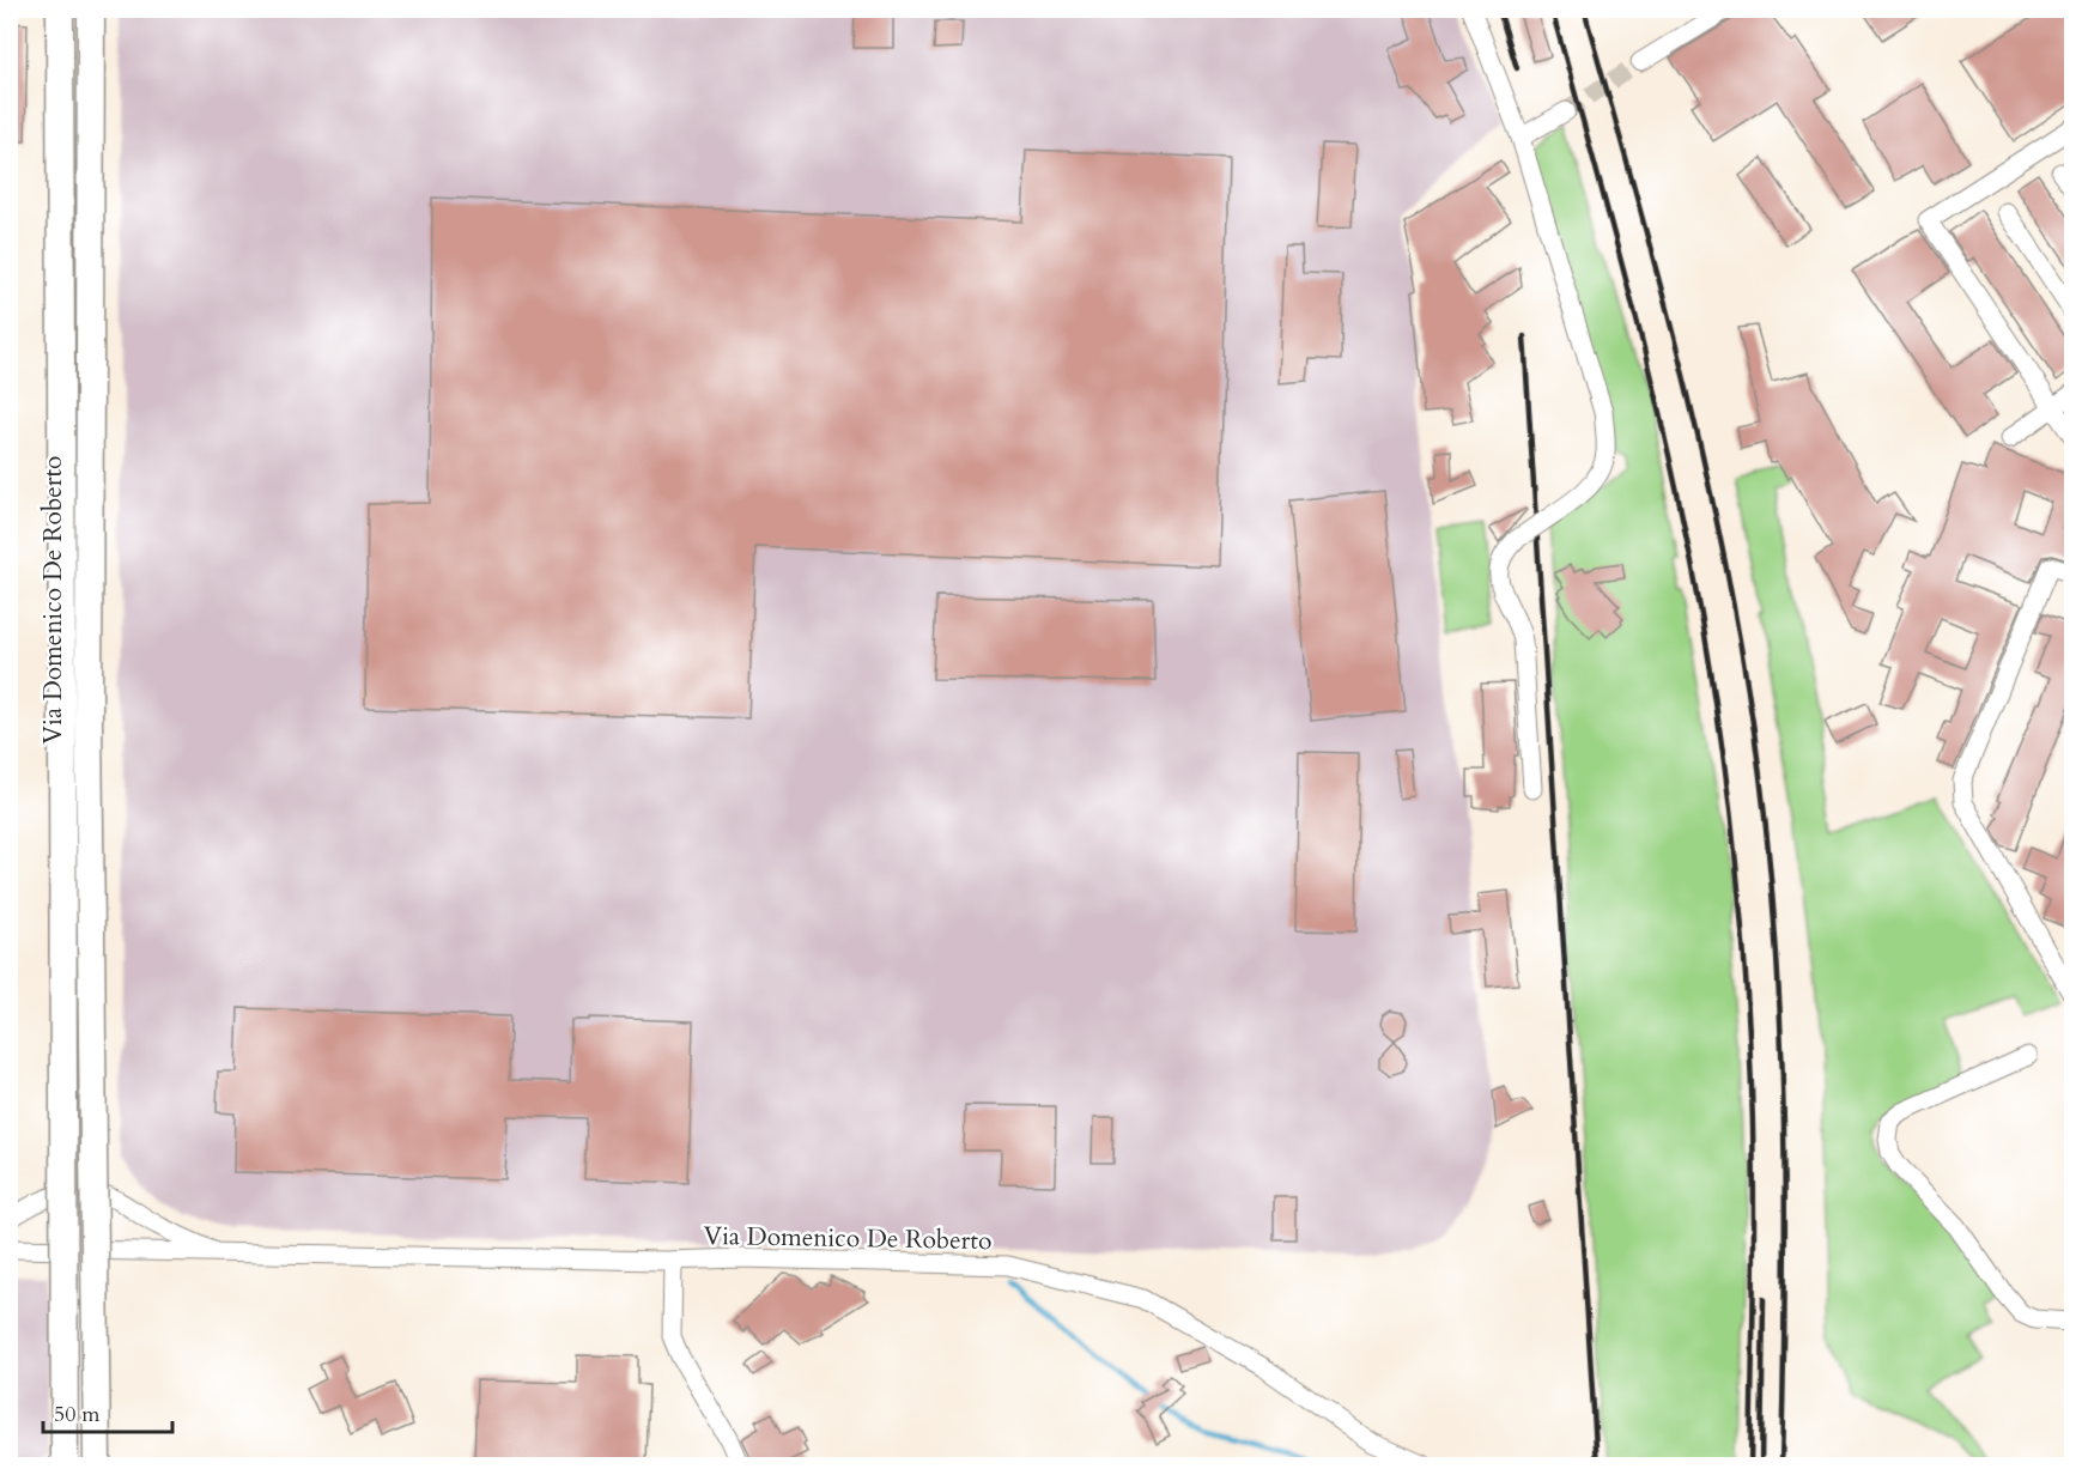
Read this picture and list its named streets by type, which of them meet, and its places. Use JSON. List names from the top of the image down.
{
  "streets": {
    "street": ["Via Domenico De Roberto"]
  },
  "scale_bar": "50 m"
}
